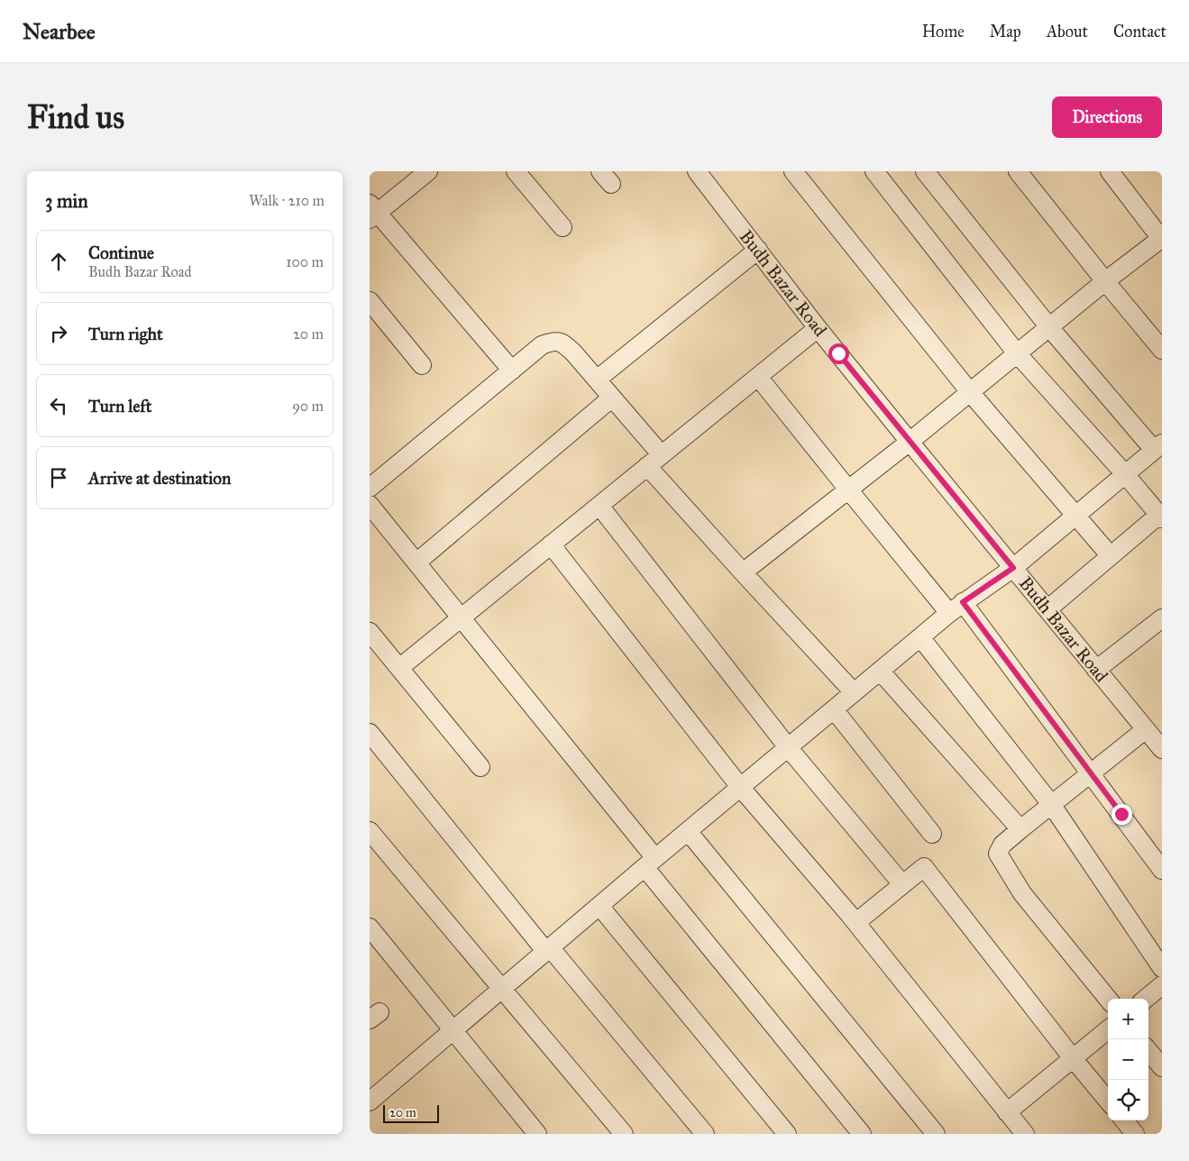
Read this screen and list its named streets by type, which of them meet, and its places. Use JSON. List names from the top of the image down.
{
  "streets": {
    "street": ["Budh Bazar Road"]
  },
  "scale_bar": "20 m",
  "page": {
    "header": "Nearbee",
    "nav": [
      "Home",
      "Map",
      "About",
      "Contact"
    ],
    "buttons": "Directions",
    "title": "Find us",
    "heading": ["3 min", "Walk · 210 m"],
    "list": [
      ["Continue", "Budh Bazar Road", "100 m"],
      ["Turn right", "20 m"],
      ["Turn left", "90 m"],
      "Arrive at destination"
    ],
    "map_buttons": ["+", "−"],
    "scale": "20 m"
  }
}
